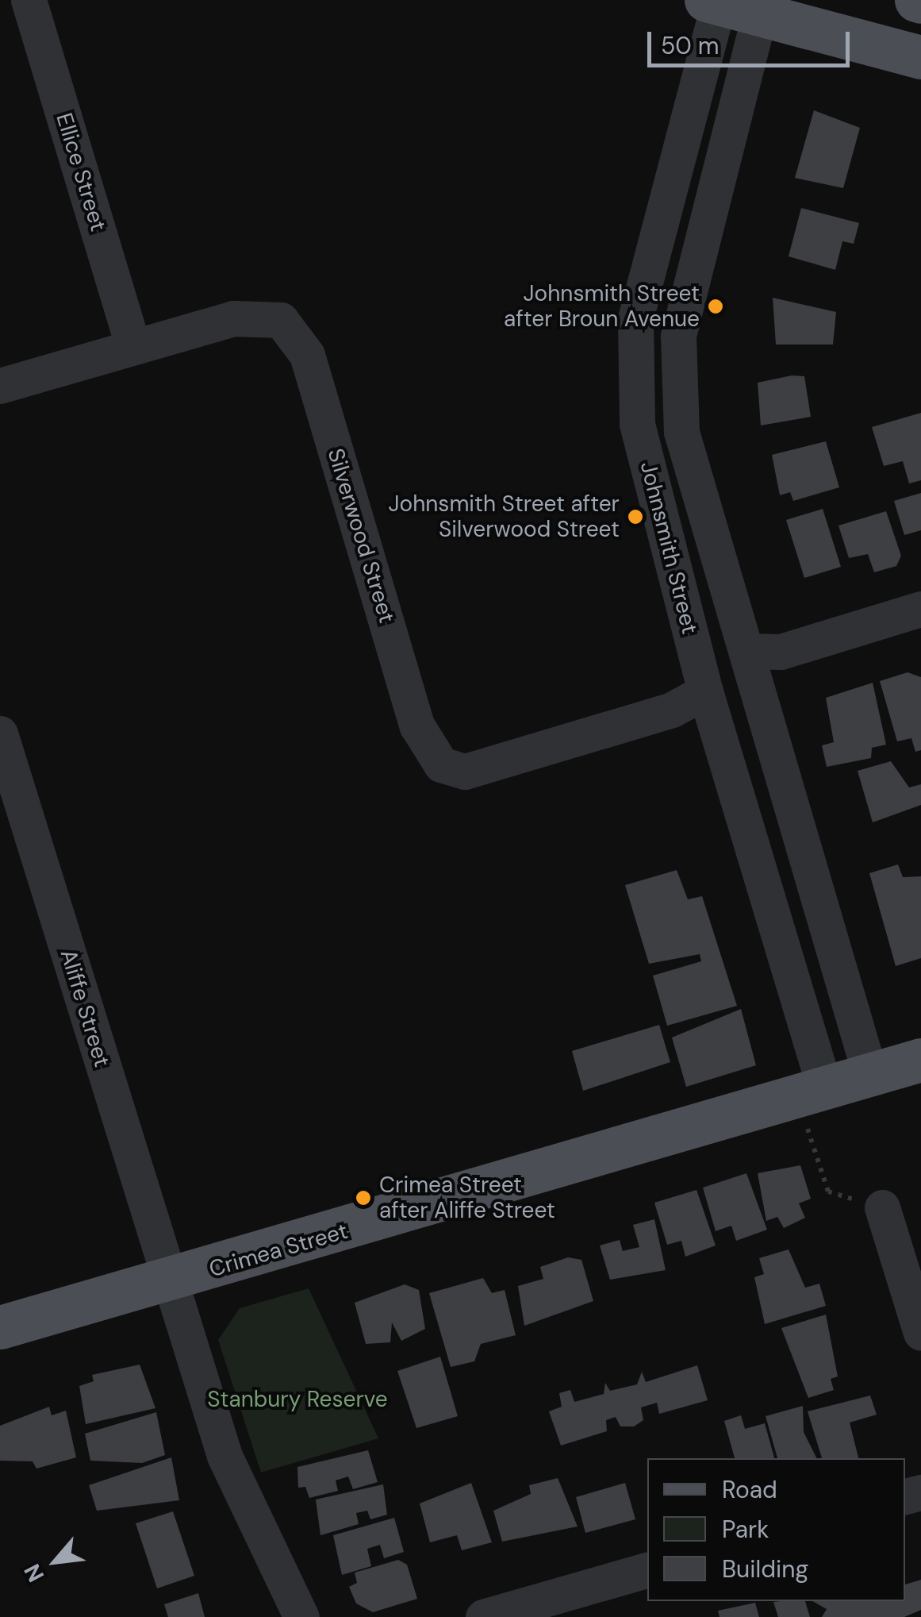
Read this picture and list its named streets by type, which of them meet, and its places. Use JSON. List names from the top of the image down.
{
  "streets": {
    "main road": ["Crimea Street"],
    "street": [
      "Ellice Street",
      "Silverwood Street",
      "Johnsmith Street",
      "Aliffe Street"
    ]
  },
  "crossings": [
    ["Ellice Street", "Silverwood Street"],
    ["Silverwood Street", "Johnsmith Street"],
    ["Johnsmith Street", "Crimea Street"],
    ["Aliffe Street", "Crimea Street"]
  ],
  "parks": ["Stanbury Reserve"],
  "places": ["Johnsmith Street after Broun Avenue", "Johnsmith Street after Silverwood Street", "Crimea Street after Aliffe Street"],
  "legend": ["Road", "Park", "Building"],
  "scale_bar": "50 m",
  "north": "bottom left"
}
